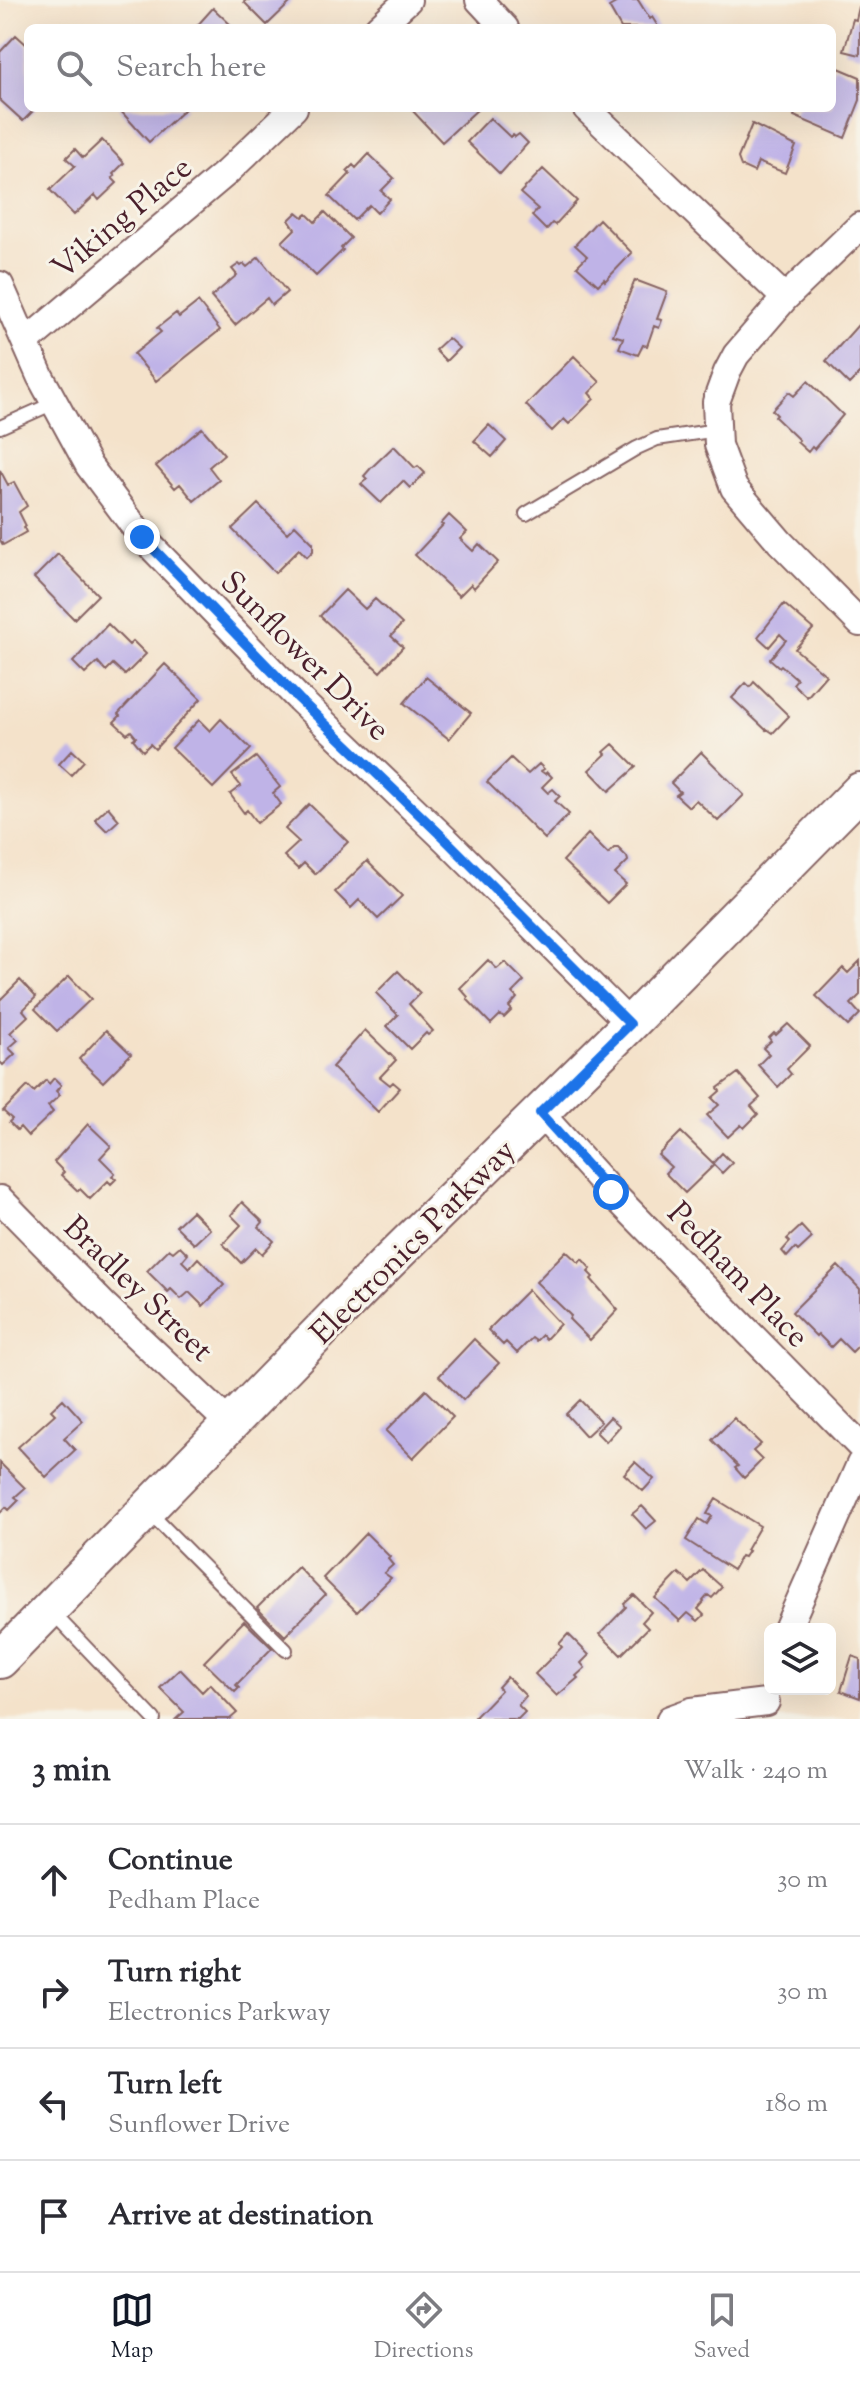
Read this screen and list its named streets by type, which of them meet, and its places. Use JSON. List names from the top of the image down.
{
  "streets": {
    "main road": ["Electronics Parkway"],
    "street": [
      "Viking Place",
      "Sunflower Drive",
      "Pedham Place",
      "Bradley Street"
    ]
  },
  "crossings": [
    ["Viking Place", "Sunflower Drive"],
    ["Sunflower Drive", "Electronics Parkway"],
    ["Electronics Parkway", "Pedham Place"],
    ["Electronics Parkway", "Bradley Street"]
  ],
  "page": {
    "search": "Search here",
    "heading": ["3 min", "Walk · 240 m"],
    "list": [
      ["Continue", "Pedham Place", "30 m"],
      ["Turn right", "Electronics Parkway", "30 m"],
      ["Turn left", "Sunflower Drive", "180 m"],
      "Arrive at destination"
    ],
    "nav": ["Map", "Directions", "Saved"]
  }
}
